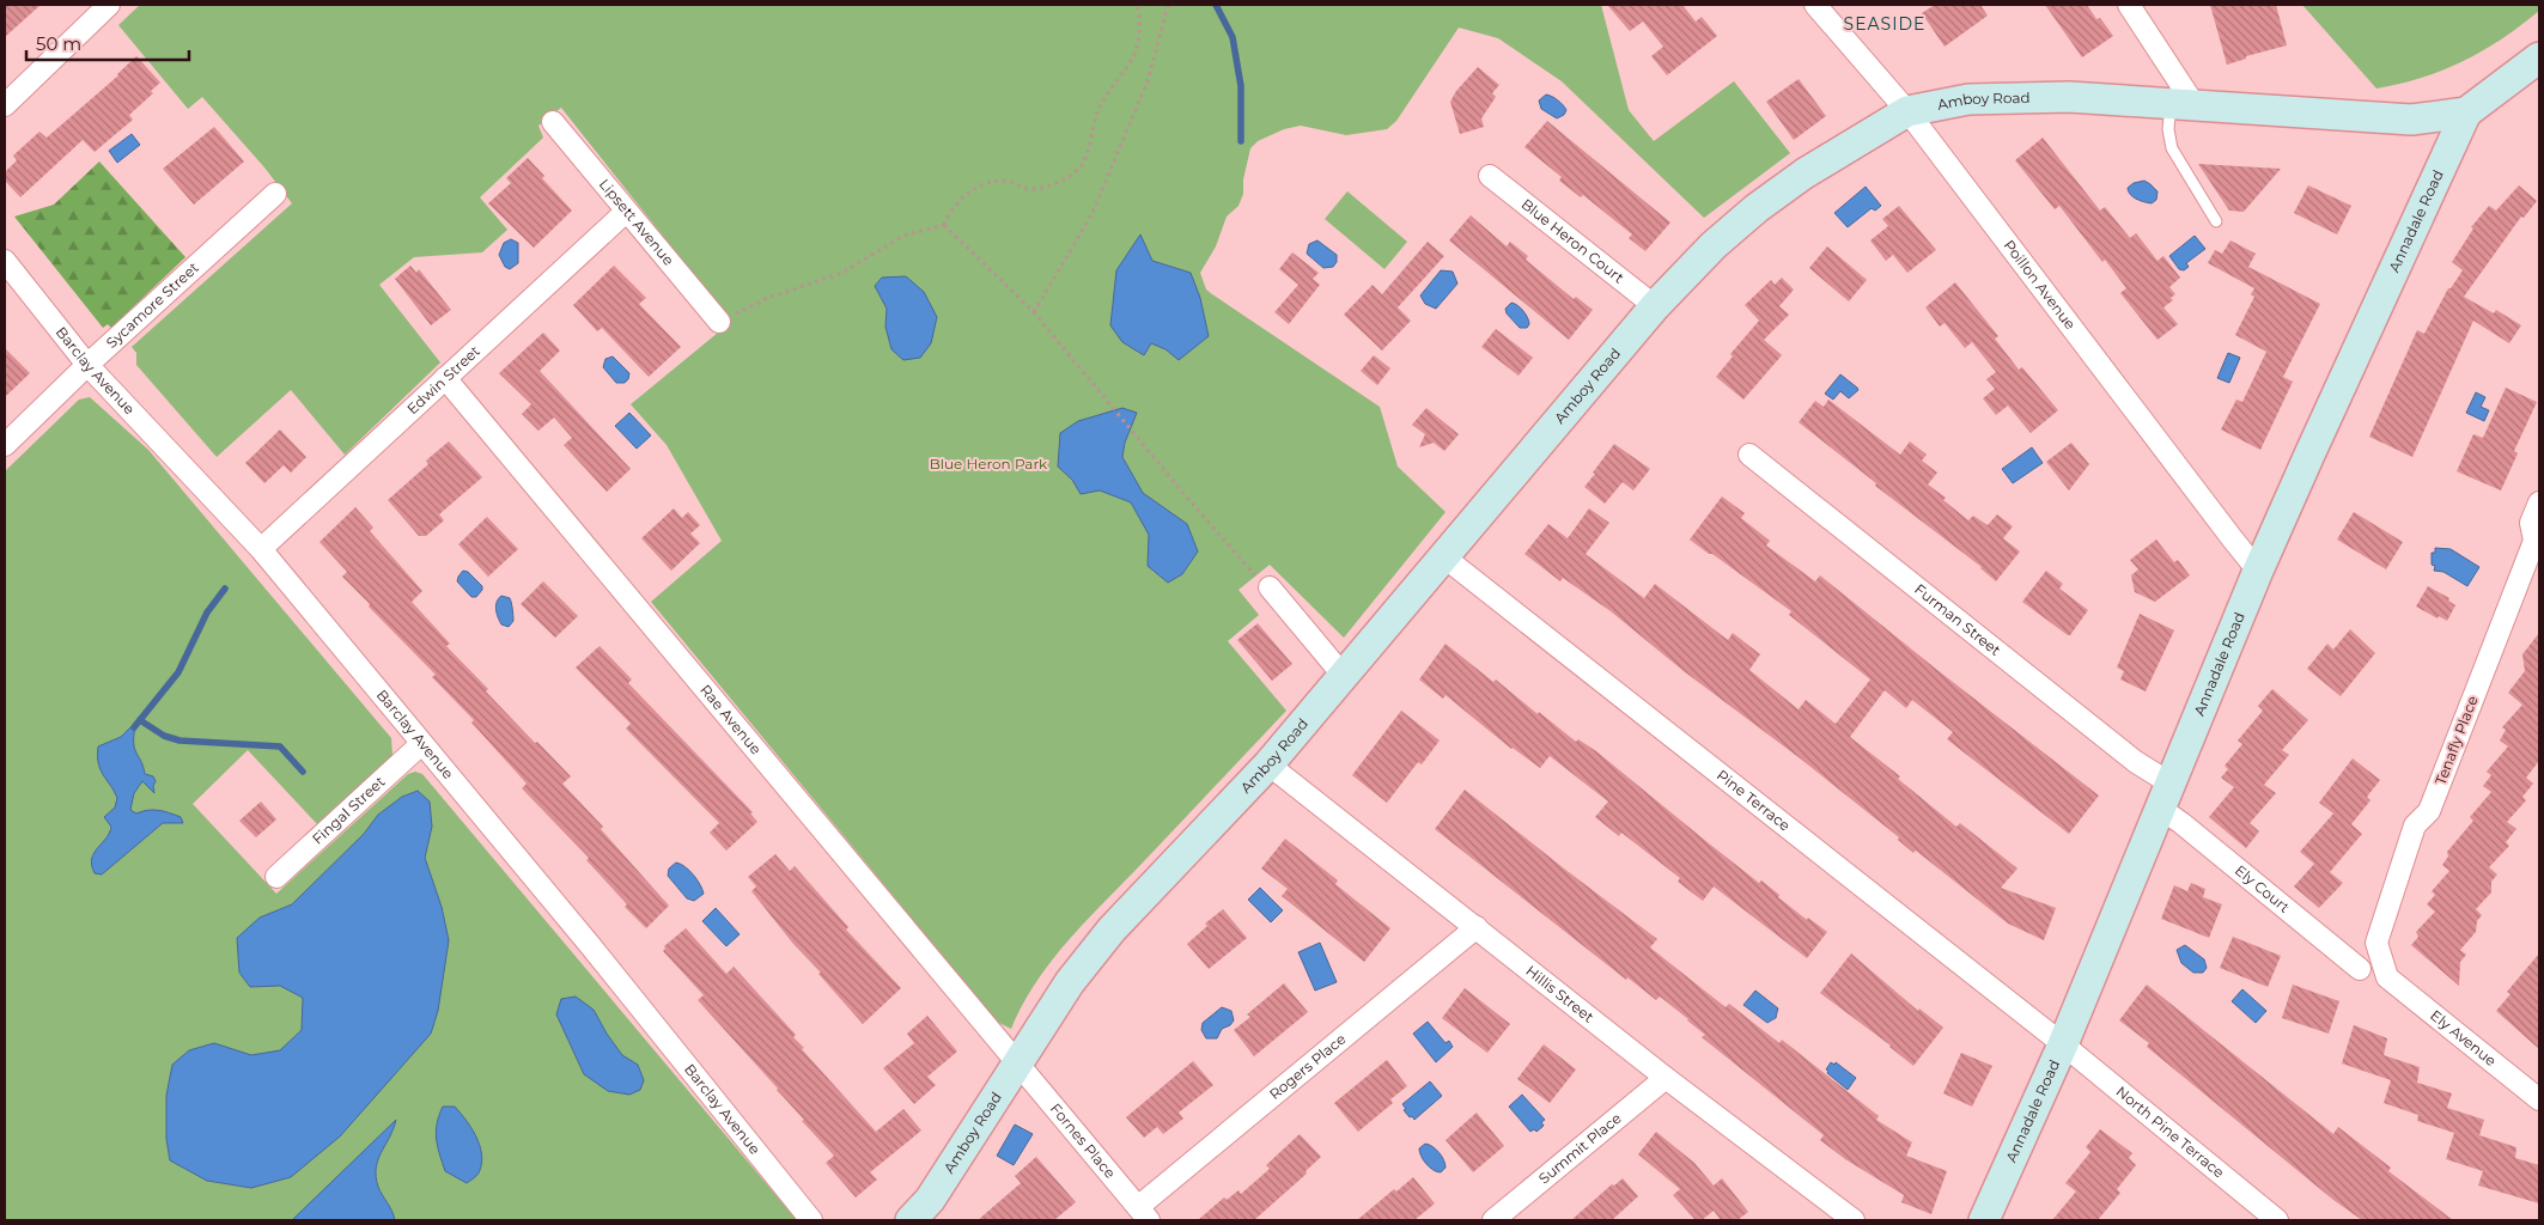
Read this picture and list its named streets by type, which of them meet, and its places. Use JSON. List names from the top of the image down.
{
  "streets": {
    "main road": ["Amboy Road", "Annadale Road"],
    "street": [
      "Lipsett Avenue",
      "Blue Heron Court",
      "Poillon Avenue",
      "Sycamore Street",
      "Barclay Avenue",
      "Edwin Street",
      "Furman Street",
      "Rae Avenue",
      "Tenafly Place",
      "Pine Terrace",
      "Fingal Street",
      "Ely Court",
      "Hillis Street",
      "Ely Avenue",
      "Rogers Place",
      "North Pine Terrace",
      "Fornes Place",
      "Summit Place"
    ]
  },
  "crossings": [
    ["Amboy Road", "Annadale Road"],
    ["Amboy Road", "Blue Heron Court"],
    ["Amboy Road", "Poillon Avenue"],
    ["Amboy Road", "Rae Avenue"],
    ["Amboy Road", "Pine Terrace"],
    ["Amboy Road", "Hillis Street"],
    ["Amboy Road", "Fornes Place"],
    ["Lipsett Avenue", "Edwin Street"],
    ["Annadale Road", "Poillon Avenue"],
    ["Annadale Road", "Furman Street"],
    ["Annadale Road", "Pine Terrace"],
    ["Annadale Road", "Ely Court"],
    ["Annadale Road", "North Pine Terrace"],
    ["Sycamore Street", "Barclay Avenue"],
    ["Barclay Avenue", "Edwin Street"],
    ["Barclay Avenue", "Fingal Street"],
    ["Edwin Street", "Rae Avenue"],
    ["Furman Street", "Ely Court"],
    ["Rae Avenue", "Fornes Place"],
    ["Tenafly Place", "Ely Avenue"],
    ["Pine Terrace", "North Pine Terrace"],
    ["Hillis Street", "Rogers Place"],
    ["Hillis Street", "Summit Place"],
    ["Rogers Place", "Fornes Place"]
  ],
  "districts": ["SEASIDE"],
  "parks": ["Blue Heron Park"],
  "scale_bar": "50 m"
}
